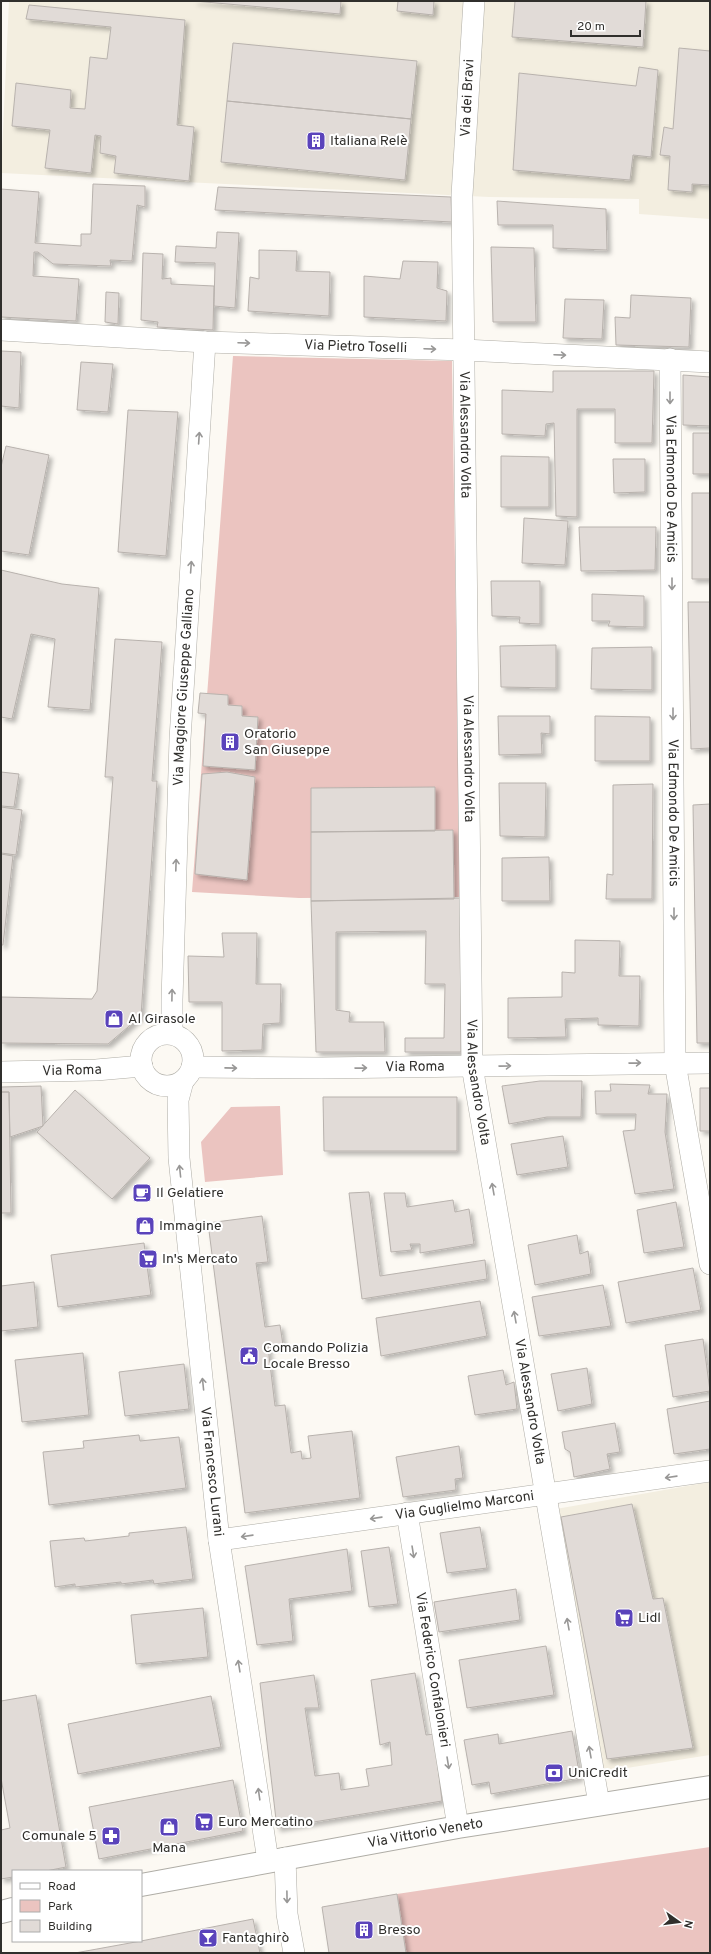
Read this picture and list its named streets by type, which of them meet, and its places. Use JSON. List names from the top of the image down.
{
  "streets": {
    "main road": ["Via Vittorio Veneto"],
    "street": [
      "Via dei Bravi",
      "Via Pietro Toselli",
      "Via Alessandro Volta",
      "Via Edmondo De Amicis",
      "Via Maggiore Giuseppe Galliano",
      "Via Roma",
      "Via Francesco Lurani",
      "Via Guglielmo Marconi",
      "Via Federico Confalonieri"
    ]
  },
  "crossings": [
    ["Via dei Bravi", "Via Pietro Toselli"],
    ["Via dei Bravi", "Via Alessandro Volta"],
    ["Via Pietro Toselli", "Via Alessandro Volta"],
    ["Via Pietro Toselli", "Via Edmondo De Amicis"],
    ["Via Pietro Toselli", "Via Maggiore Giuseppe Galliano"],
    ["Via Alessandro Volta", "Via Roma"],
    ["Via Alessandro Volta", "Via Guglielmo Marconi"],
    ["Via Alessandro Volta", "Via Vittorio Veneto"],
    ["Via Edmondo De Amicis", "Via Roma"],
    ["Via Maggiore Giuseppe Galliano", "Via Roma"],
    ["Via Maggiore Giuseppe Galliano", "Via Francesco Lurani"],
    ["Via Roma", "Via Francesco Lurani"],
    ["Via Francesco Lurani", "Via Guglielmo Marconi"],
    ["Via Francesco Lurani", "Via Vittorio Veneto"],
    ["Via Guglielmo Marconi", "Via Federico Confalonieri"],
    ["Via Federico Confalonieri", "Via Vittorio Veneto"]
  ],
  "one_way": [
    "Via Pietro Toselli",
    "Via Alessandro Volta",
    "Via Edmondo De Amicis",
    "Via Maggiore Giuseppe Galliano",
    "Via Roma",
    "Via Guglielmo Marconi",
    "Via Federico Confalonieri"
  ],
  "places": {
    "building": ["Italiana Relè", "Oratorio San Giuseppe", "Bresso"],
    "shop": ["Al Girasole", "Immagine", "Mana"],
    "cafe": ["Il Gelatiere"],
    "supermarket": ["In's Mercato", "Lidl", "Euro Mercatino"],
    "public building": ["Comando Polizia Locale Bresso"],
    "bank": ["UniCredit"],
    "pharmacy": ["Comunale 5"],
    "bar": ["Fantaghirò"]
  },
  "legend": ["Road", "Park", "Building"],
  "scale_bar": "20 m",
  "north": "right"
}
